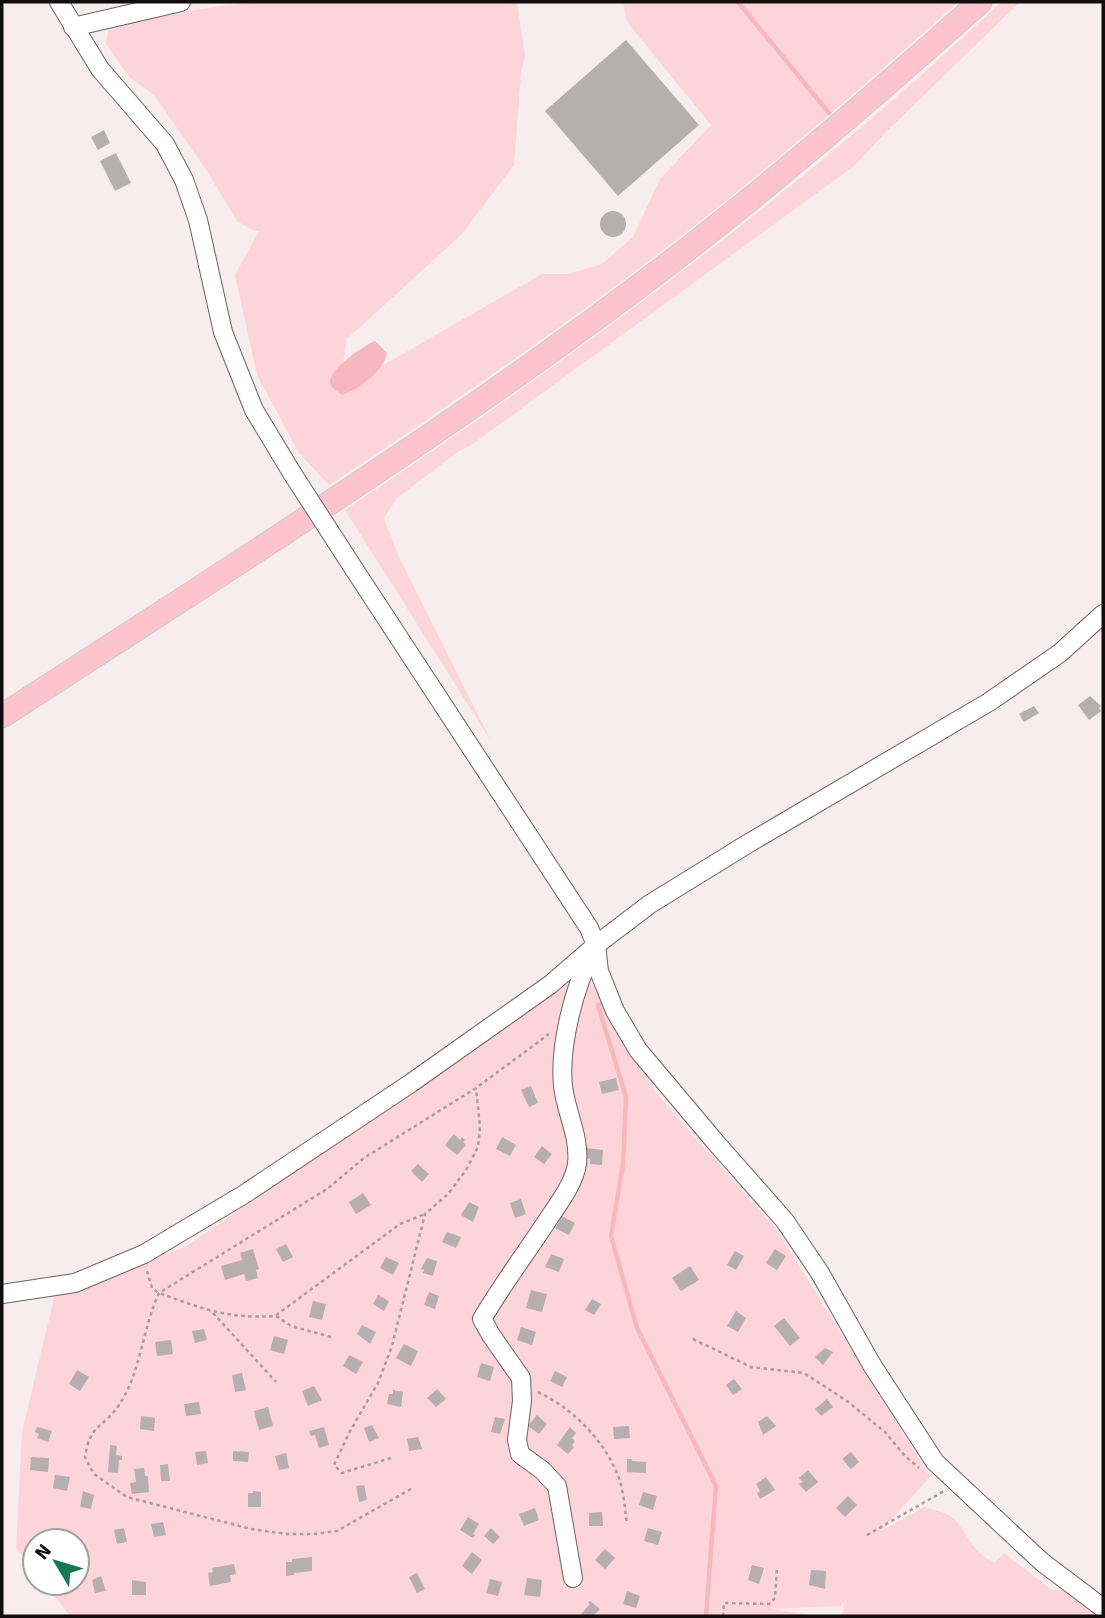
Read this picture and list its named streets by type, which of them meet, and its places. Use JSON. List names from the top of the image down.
{
  "north": "top left"
}
